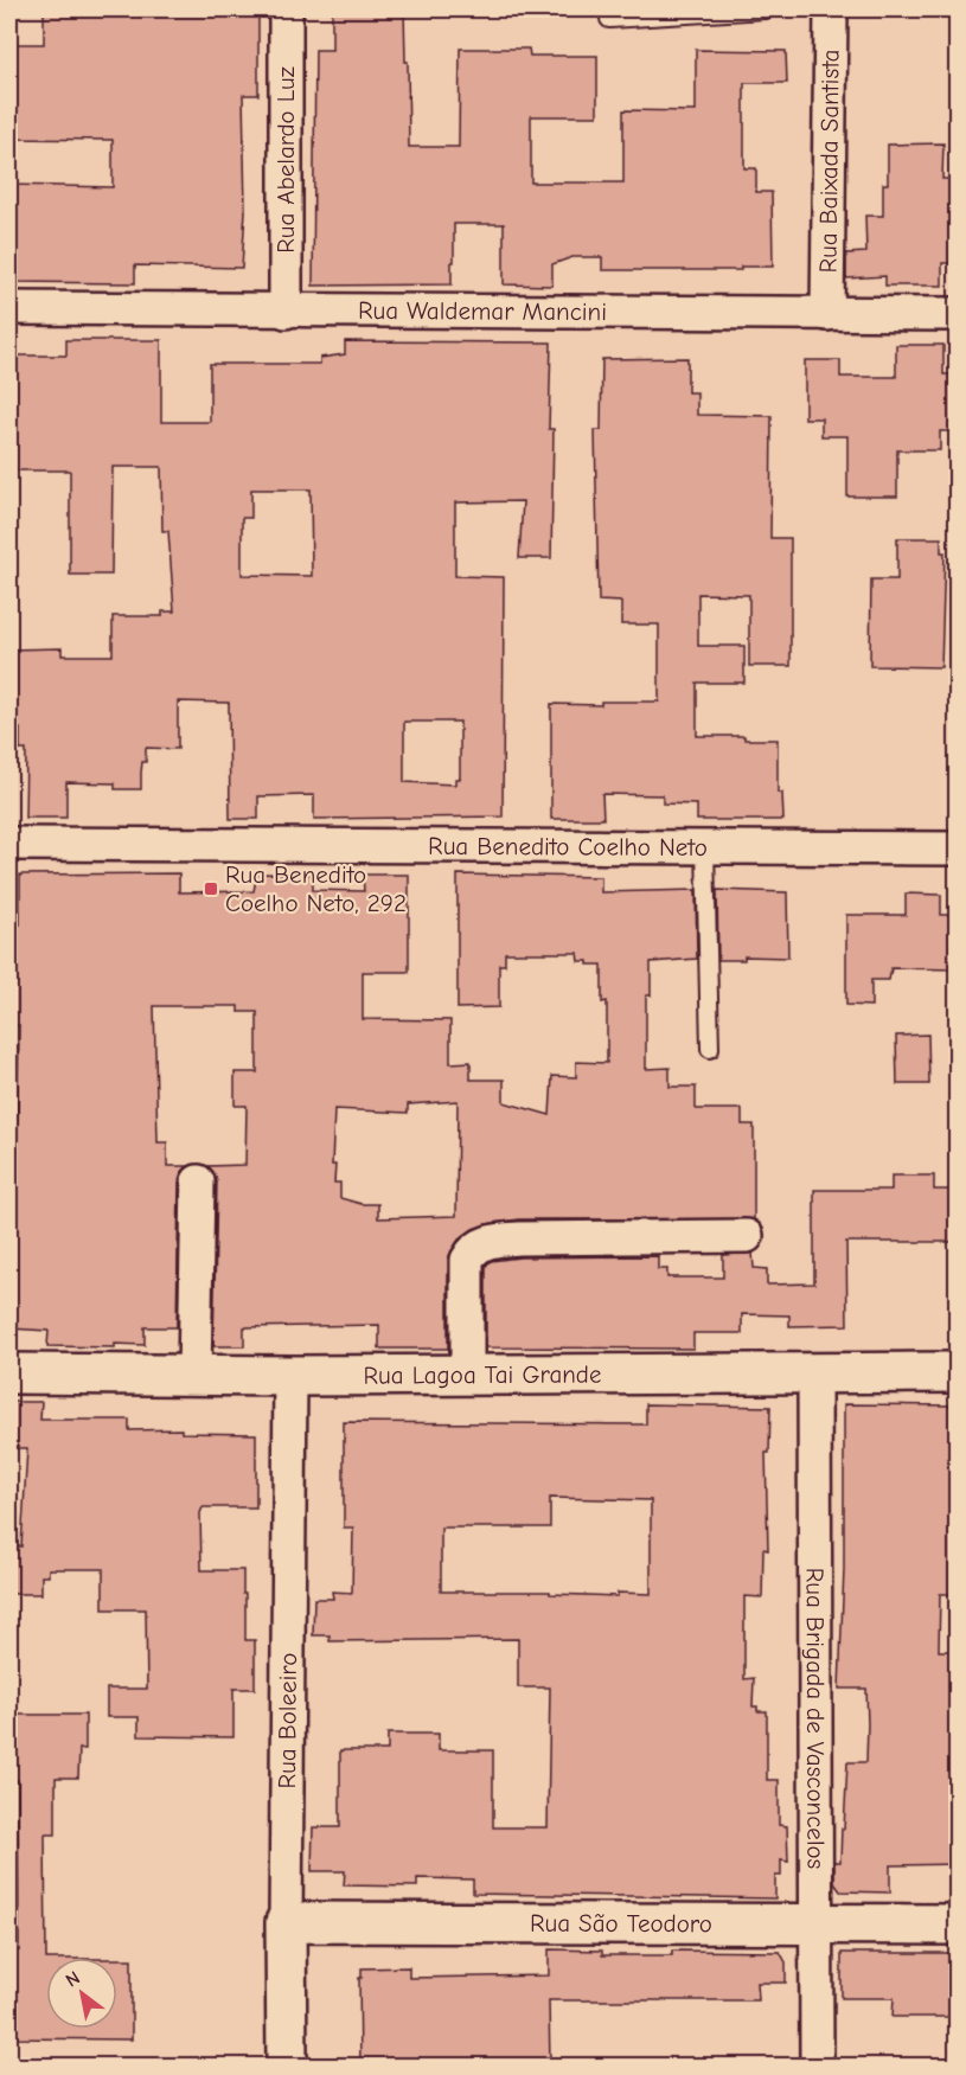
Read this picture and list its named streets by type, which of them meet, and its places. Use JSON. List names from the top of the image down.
{
  "streets": {
    "street": [
      "Rua Abelardo Luz",
      "Rua Baixada Santista",
      "Rua Waldemar Mancini",
      "Rua Benedito Coelho Neto",
      "Rua Lagoa Tai Grande",
      "Rua Brigada de Vasconcelos",
      "Rua Boleeiro",
      "Rua São Teodoro"
    ]
  },
  "crossings": [
    ["Rua Abelardo Luz", "Rua Waldemar Mancini"],
    ["Rua Baixada Santista", "Rua Waldemar Mancini"],
    ["Rua Lagoa Tai Grande", "Rua Brigada de Vasconcelos"],
    ["Rua Lagoa Tai Grande", "Rua Boleeiro"],
    ["Rua Brigada de Vasconcelos", "Rua São Teodoro"],
    ["Rua Boleeiro", "Rua São Teodoro"]
  ],
  "places": {
    "transit": ["Rua Benedito Coelho Neto, 292"]
  },
  "north": "top left"
}
